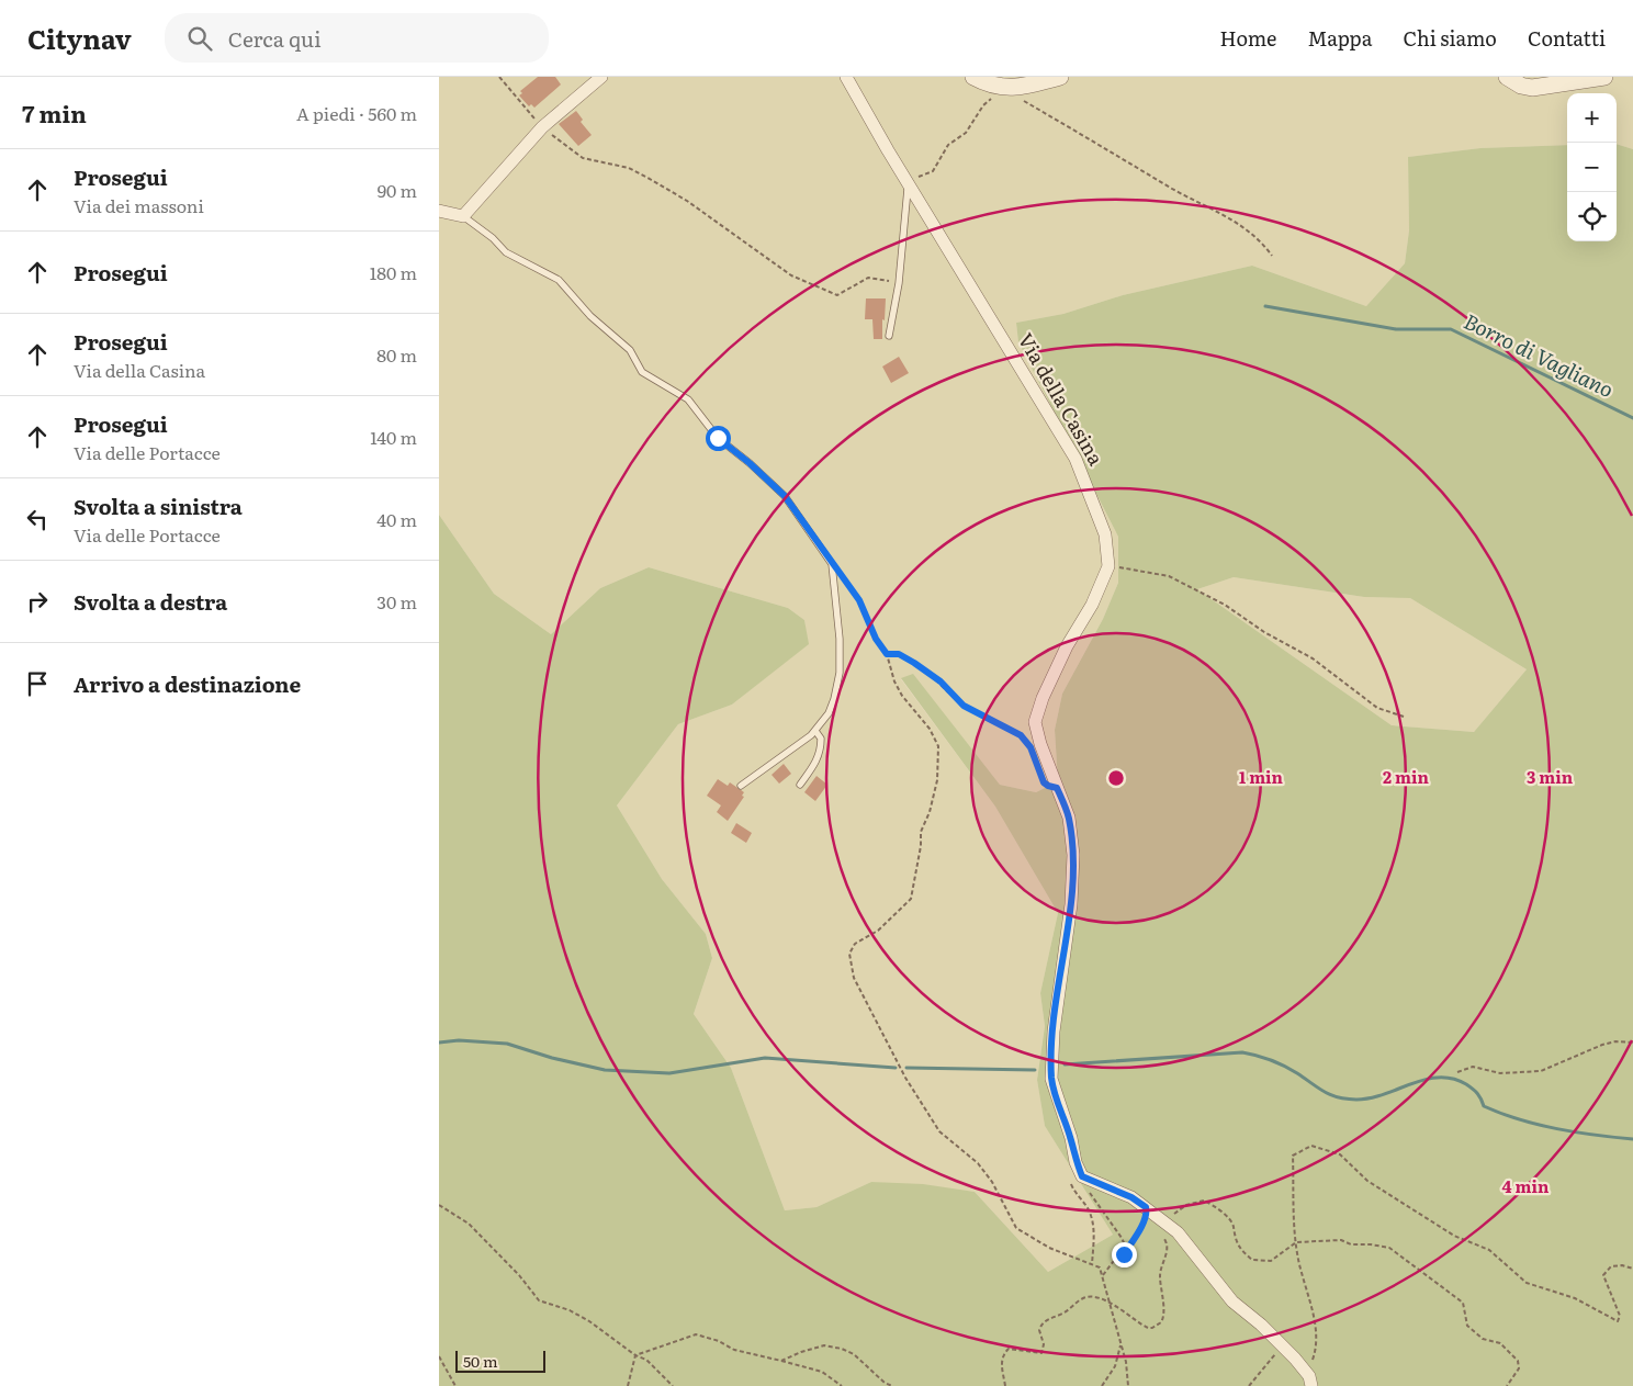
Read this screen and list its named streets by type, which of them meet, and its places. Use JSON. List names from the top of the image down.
{
  "streets": {
    "street": ["Via della Casina"]
  },
  "water": ["Borro di Vagliano"],
  "scale_bar": "50 m",
  "page": {
    "header": "Citynav",
    "search": "Cerca qui",
    "nav": [
      "Home",
      "Mappa",
      "Chi siamo",
      "Contatti"
    ],
    "heading": ["7 min", "A piedi · 560 m"],
    "map_buttons": ["+", "−"],
    "list": [
      ["Prosegui", "Via dei massoni", "90 m"],
      ["Prosegui", "180 m"],
      ["Prosegui", "Via della Casina", "80 m"],
      ["Prosegui", "Via delle Portacce", "140 m"],
      ["Svolta a sinistra", "Via delle Portacce", "40 m"],
      ["Svolta a destra", "30 m"],
      "Arrivo a destinazione"
    ],
    "scale": "50 m"
  },
  "rings": [
    "1 min",
    "2 min",
    "3 min",
    "4 min"
  ]
}
